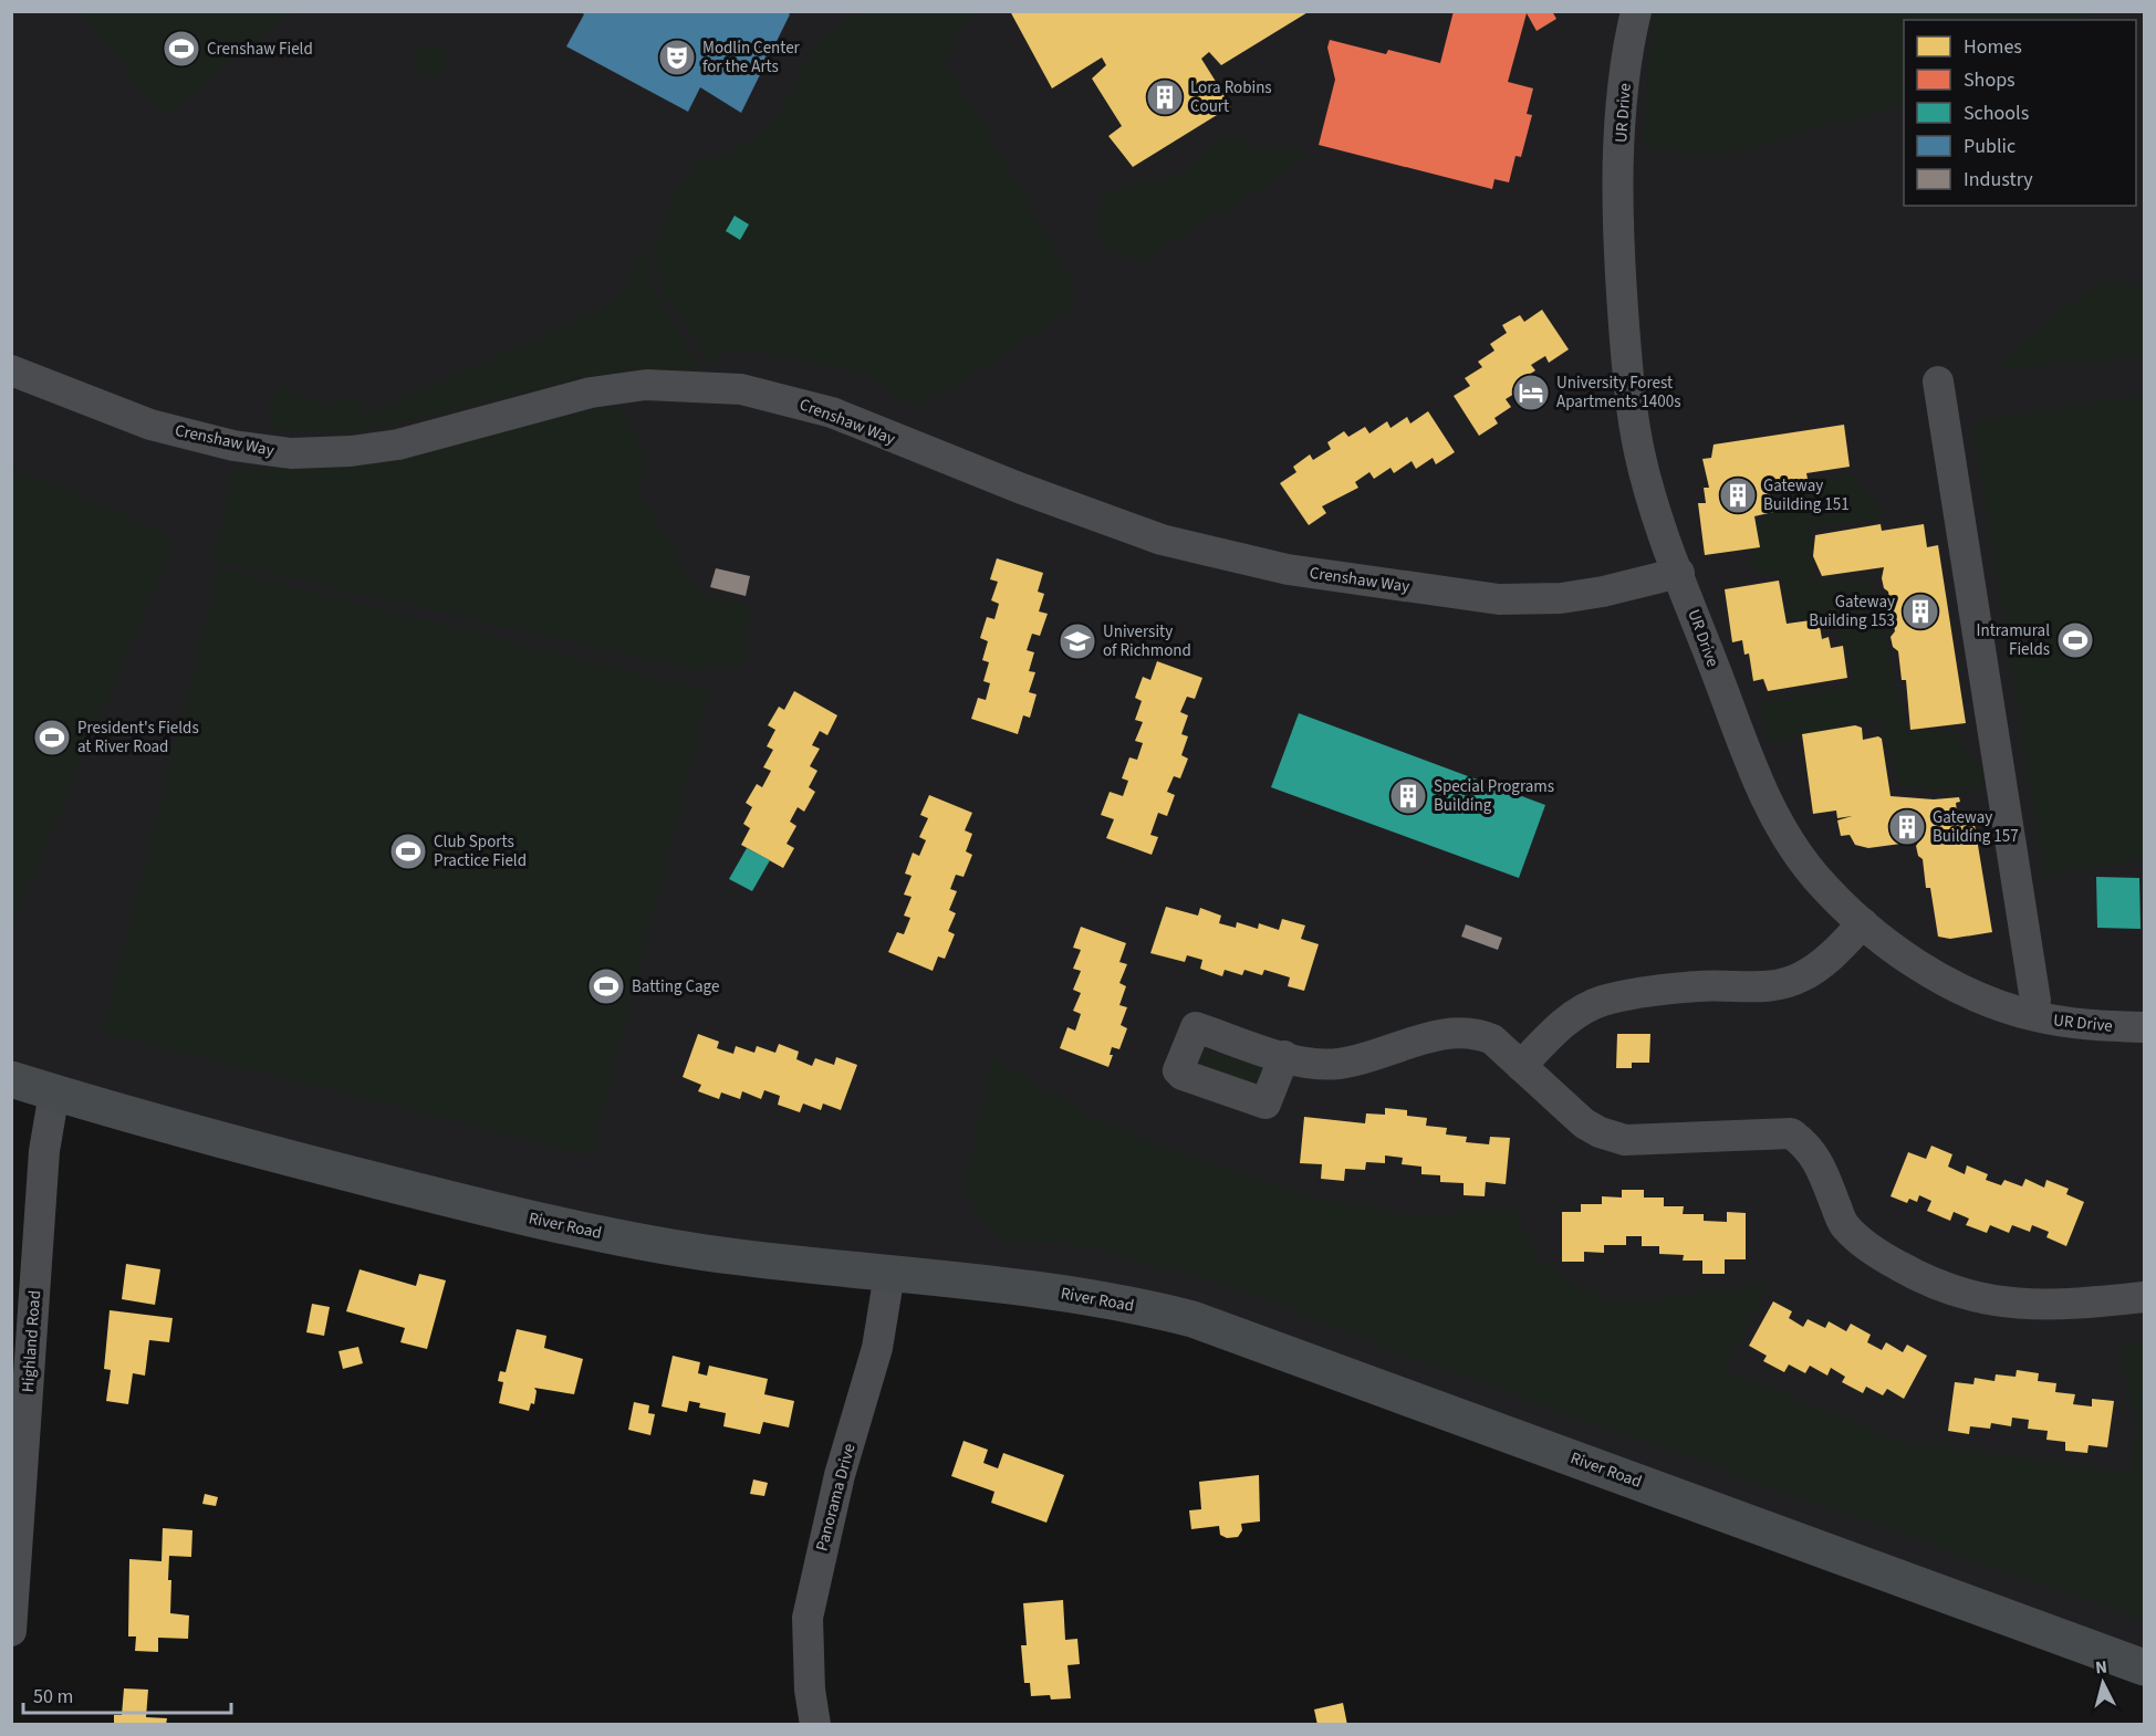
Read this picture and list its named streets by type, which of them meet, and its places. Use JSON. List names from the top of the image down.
{
  "streets": {
    "main road": ["River Road"],
    "street": [
      "UR Drive",
      "Crenshaw Way",
      "Highland Road",
      "Panorama Drive"
    ]
  },
  "crossings": [
    ["UR Drive", "Crenshaw Way"],
    ["River Road", "Highland Road"],
    ["River Road", "Panorama Drive"]
  ],
  "places": {
    "sports": [
      "Crenshaw Field",
      "Intramural Fields",
      "President's Fields at River Road",
      "Club Sports Practice Field",
      "Batting Cage"
    ],
    "theatre": ["Modlin Center for the Arts"],
    "building": [
      "Lora Robins Court",
      "Gateway Building 151",
      "Gateway Building 153",
      "Special Programs Building",
      "Gateway Building 157"
    ],
    "hotel": ["University Forest Apartments 1400s"],
    "school or university": ["University of Richmond"]
  },
  "legend": [
    "Homes",
    "Shops",
    "Schools",
    "Public",
    "Industry"
  ],
  "scale_bar": "50 m",
  "north": "top"
}
